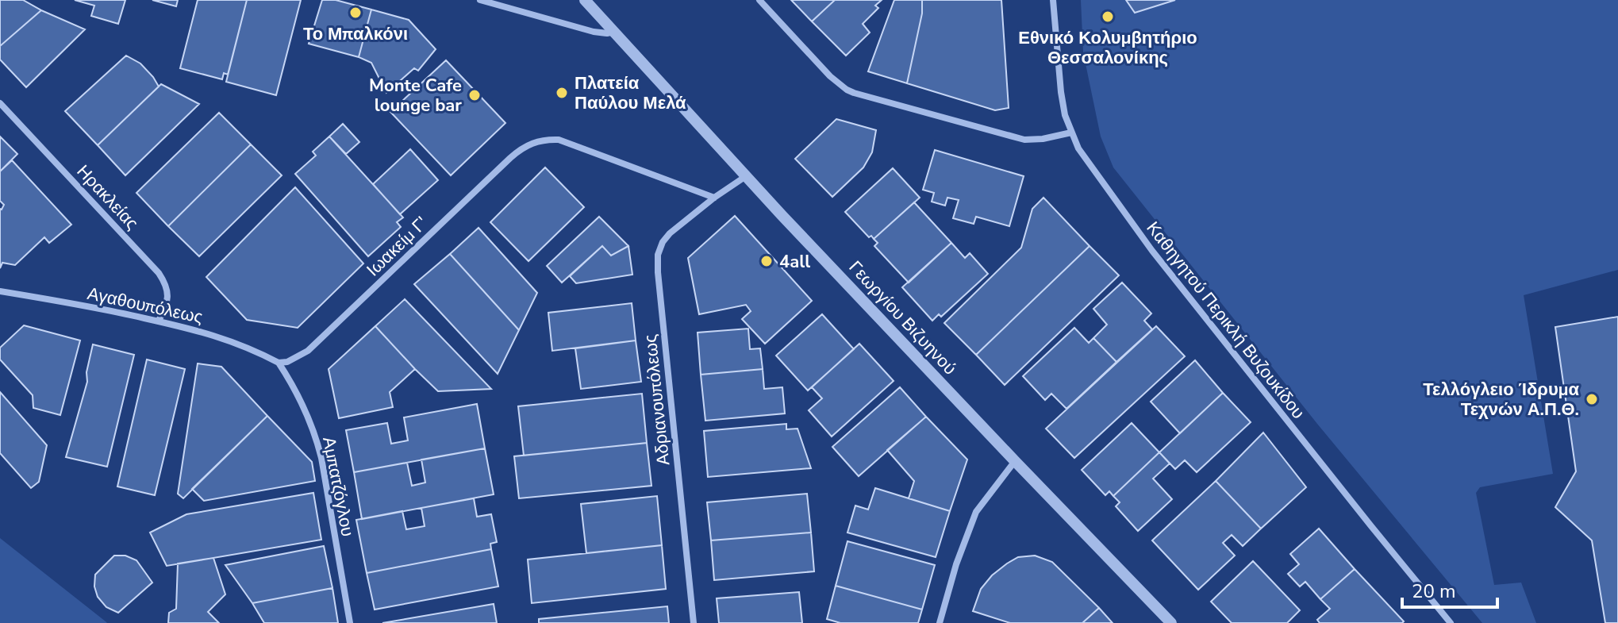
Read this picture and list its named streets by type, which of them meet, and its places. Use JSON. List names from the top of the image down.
{
  "streets": {
    "street": [
      "Ηρακλείας",
      "Ιωακείμ Γ'",
      "Αγαθουπόλεως",
      "Γεωργίου Βιζυηνού",
      "Καθηγητού Περικλή Βυζουκίδου",
      "Αδριανουπόλεως",
      "Αμπατζόγλου"
    ]
  },
  "crossings": [
    ["Ηρακλείας", "Αγαθουπόλεως"],
    ["Ιωακείμ Γ'", "Αγαθουπόλεως"],
    ["Ιωακείμ Γ'", "Αδριανουπόλεως"],
    ["Ιωακείμ Γ'", "Αμπατζόγλου"],
    ["Αγαθουπόλεως", "Αμπατζόγλου"]
  ],
  "places": [
    "Το Μπαλκόνι",
    "Εθνικό Κολυμβητήριο Θεσσαλονίκης",
    "Πλατεία Παύλου Μελά",
    "Monte Cafe lounge bar",
    "4all",
    "Τελλόγλειο Ίδρυμα Τεχνών Α.Π.Θ."
  ],
  "scale_bar": "20 m"
}
